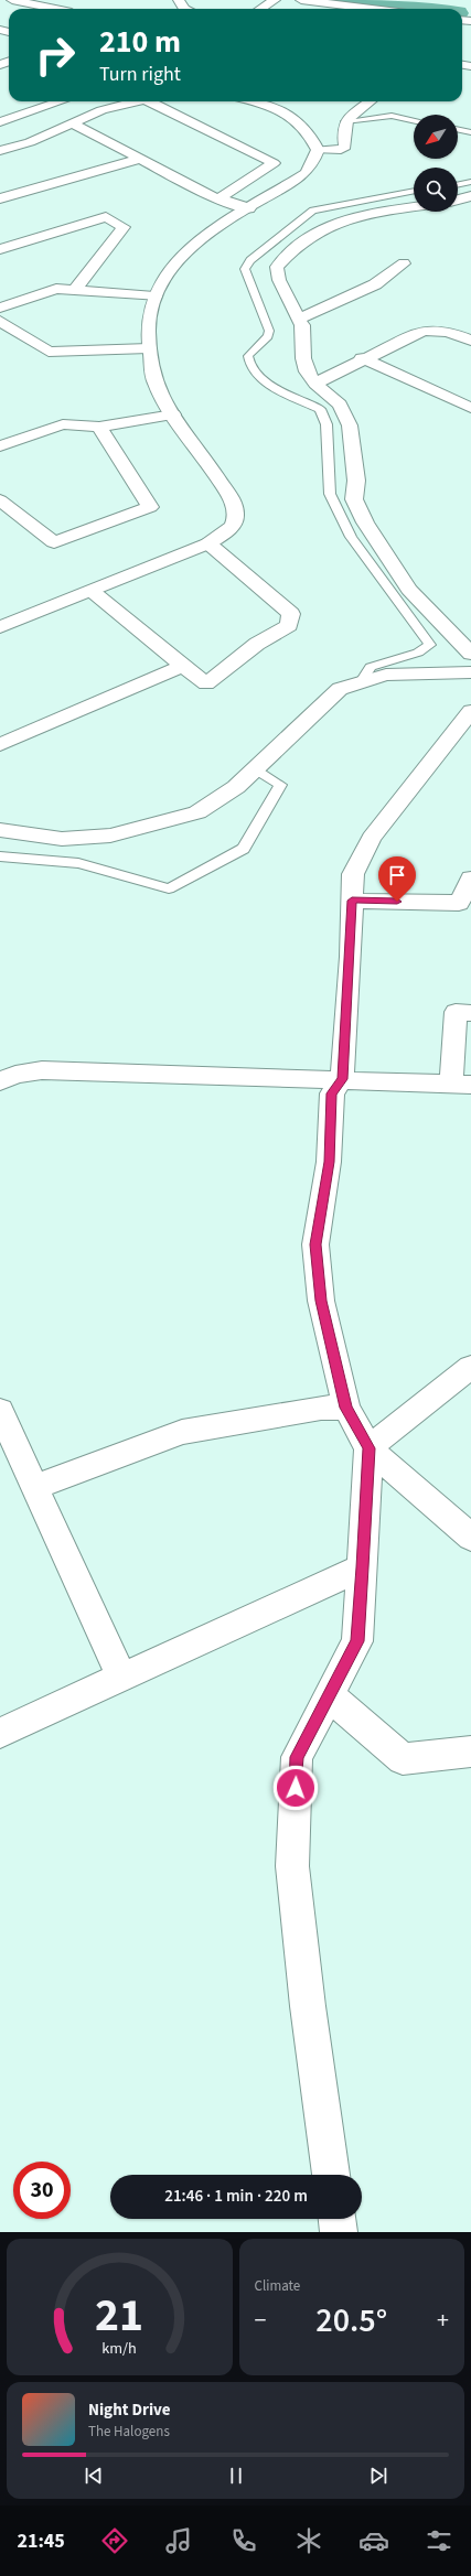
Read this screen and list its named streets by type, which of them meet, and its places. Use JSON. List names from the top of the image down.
{
  "north": "bottom left",
  "page": {
    "turn": ["210 m", "Turn right"],
    "limit": "30",
    "trip": "21:46 · 1 min · 220 m",
    "tile": "Climate",
    "heat": ["−", "20.5°", "+"],
    "song": ["Night Drive", "The Halogens"],
    "tabs": "21:45",
    "gauge": ["21", "km/h"]
  }
}
